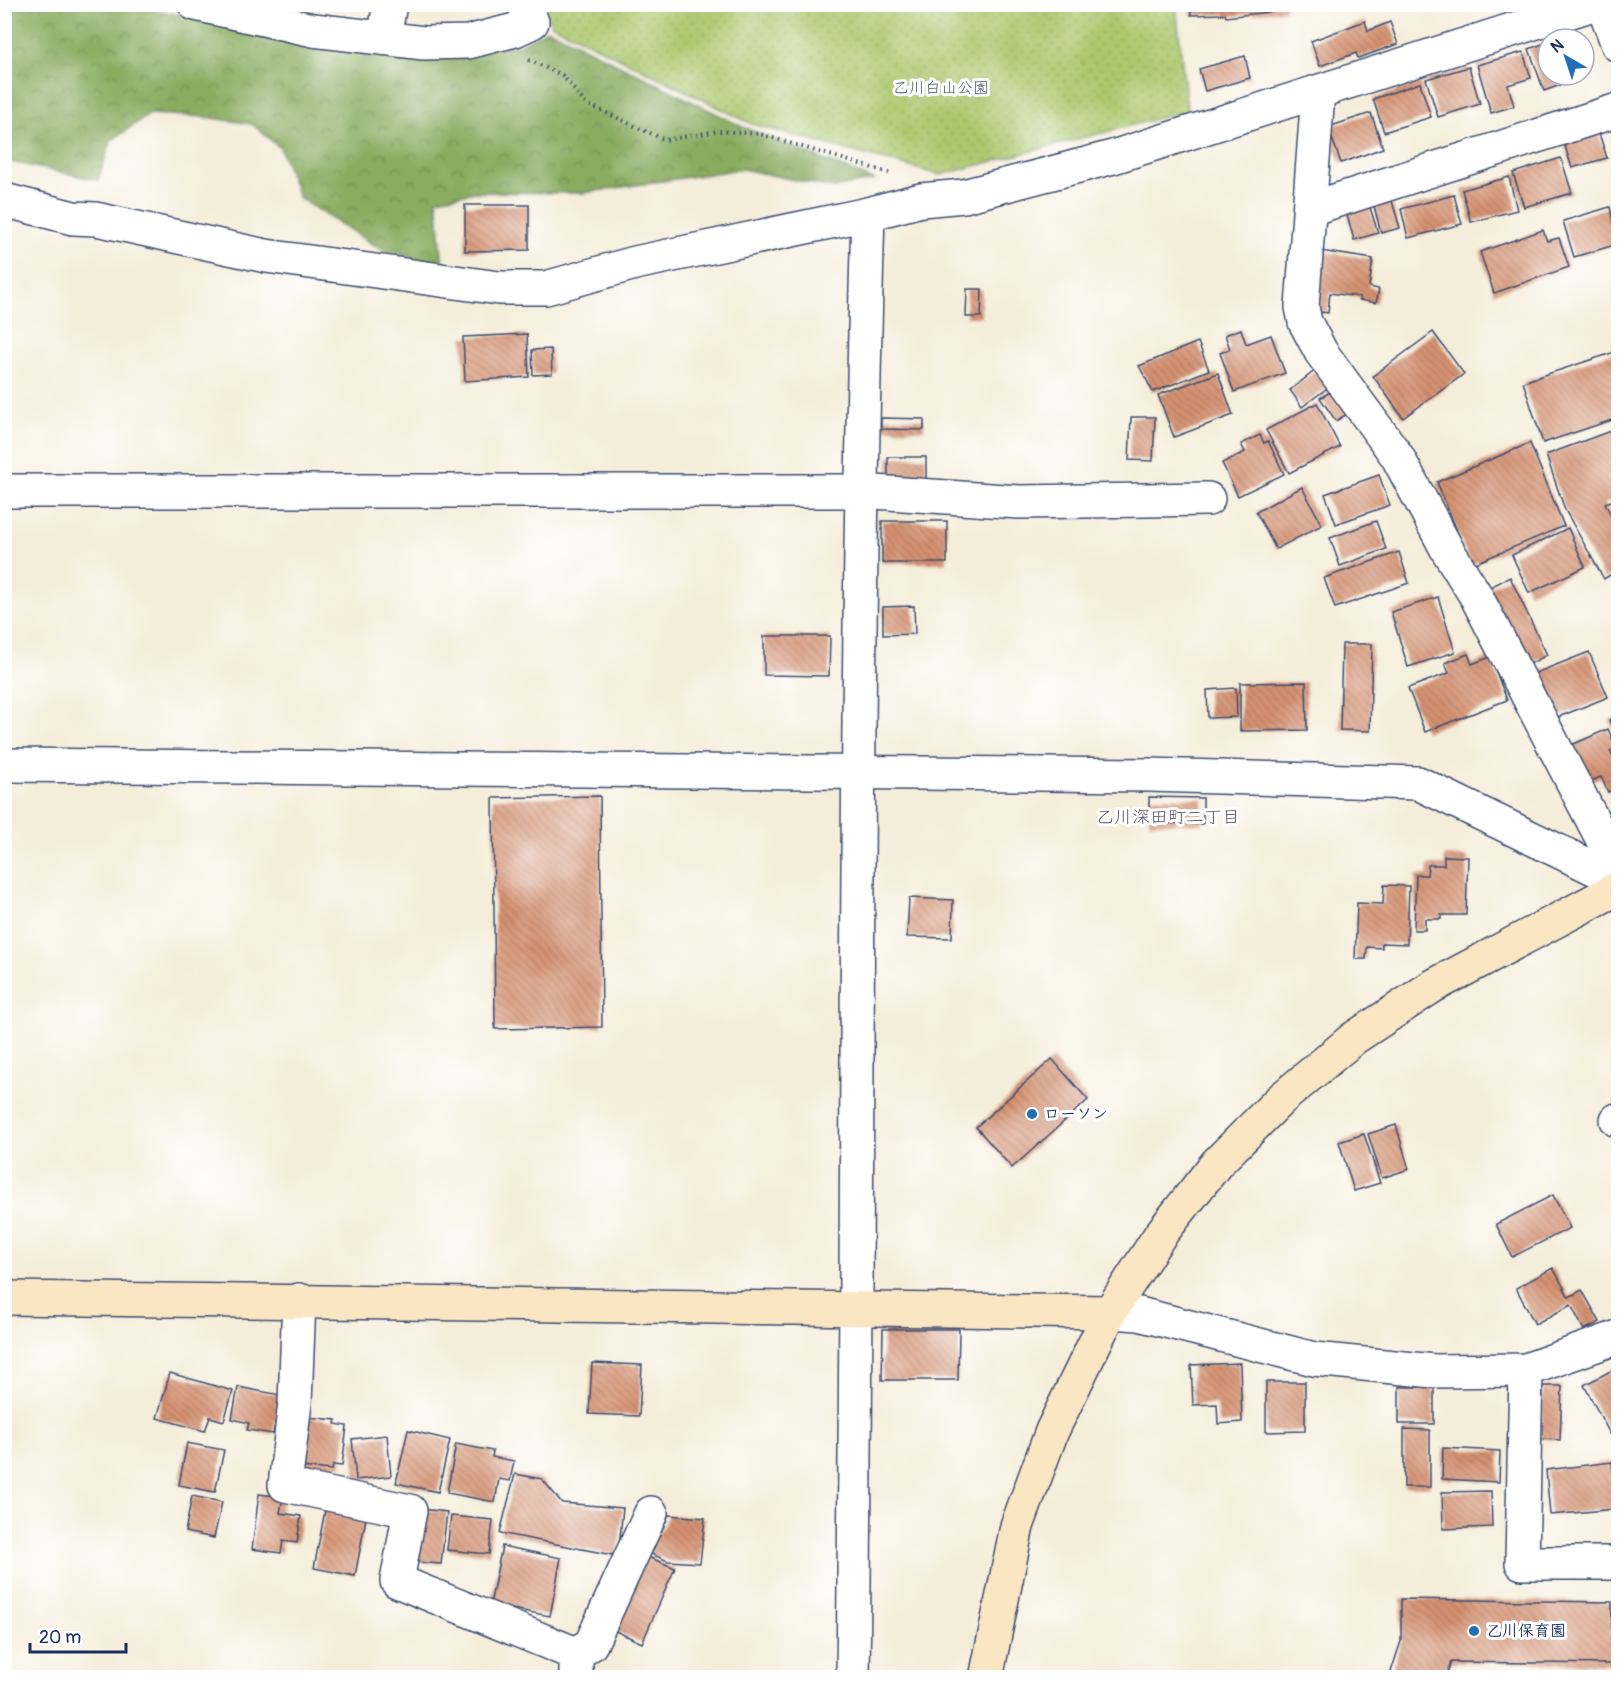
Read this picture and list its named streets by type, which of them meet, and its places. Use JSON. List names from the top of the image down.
{
  "districts": ["乙川深田町二丁目"],
  "parks": ["乙川白山公園"],
  "places": ["ローソン", "乙川保育園"],
  "scale_bar": "20 m",
  "north": "top left"
}
